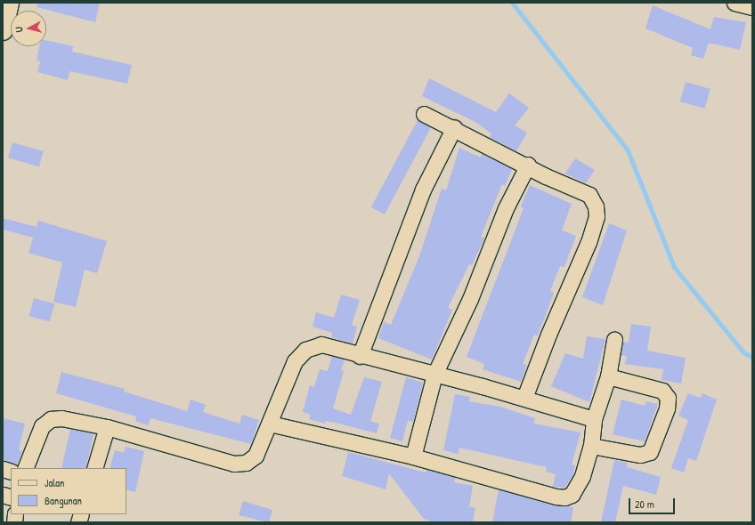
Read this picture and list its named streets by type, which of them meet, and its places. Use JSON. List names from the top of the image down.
{
  "legend": ["Jalan", "Bangunan"],
  "scale_bar": "20 m",
  "north": "left"
}
